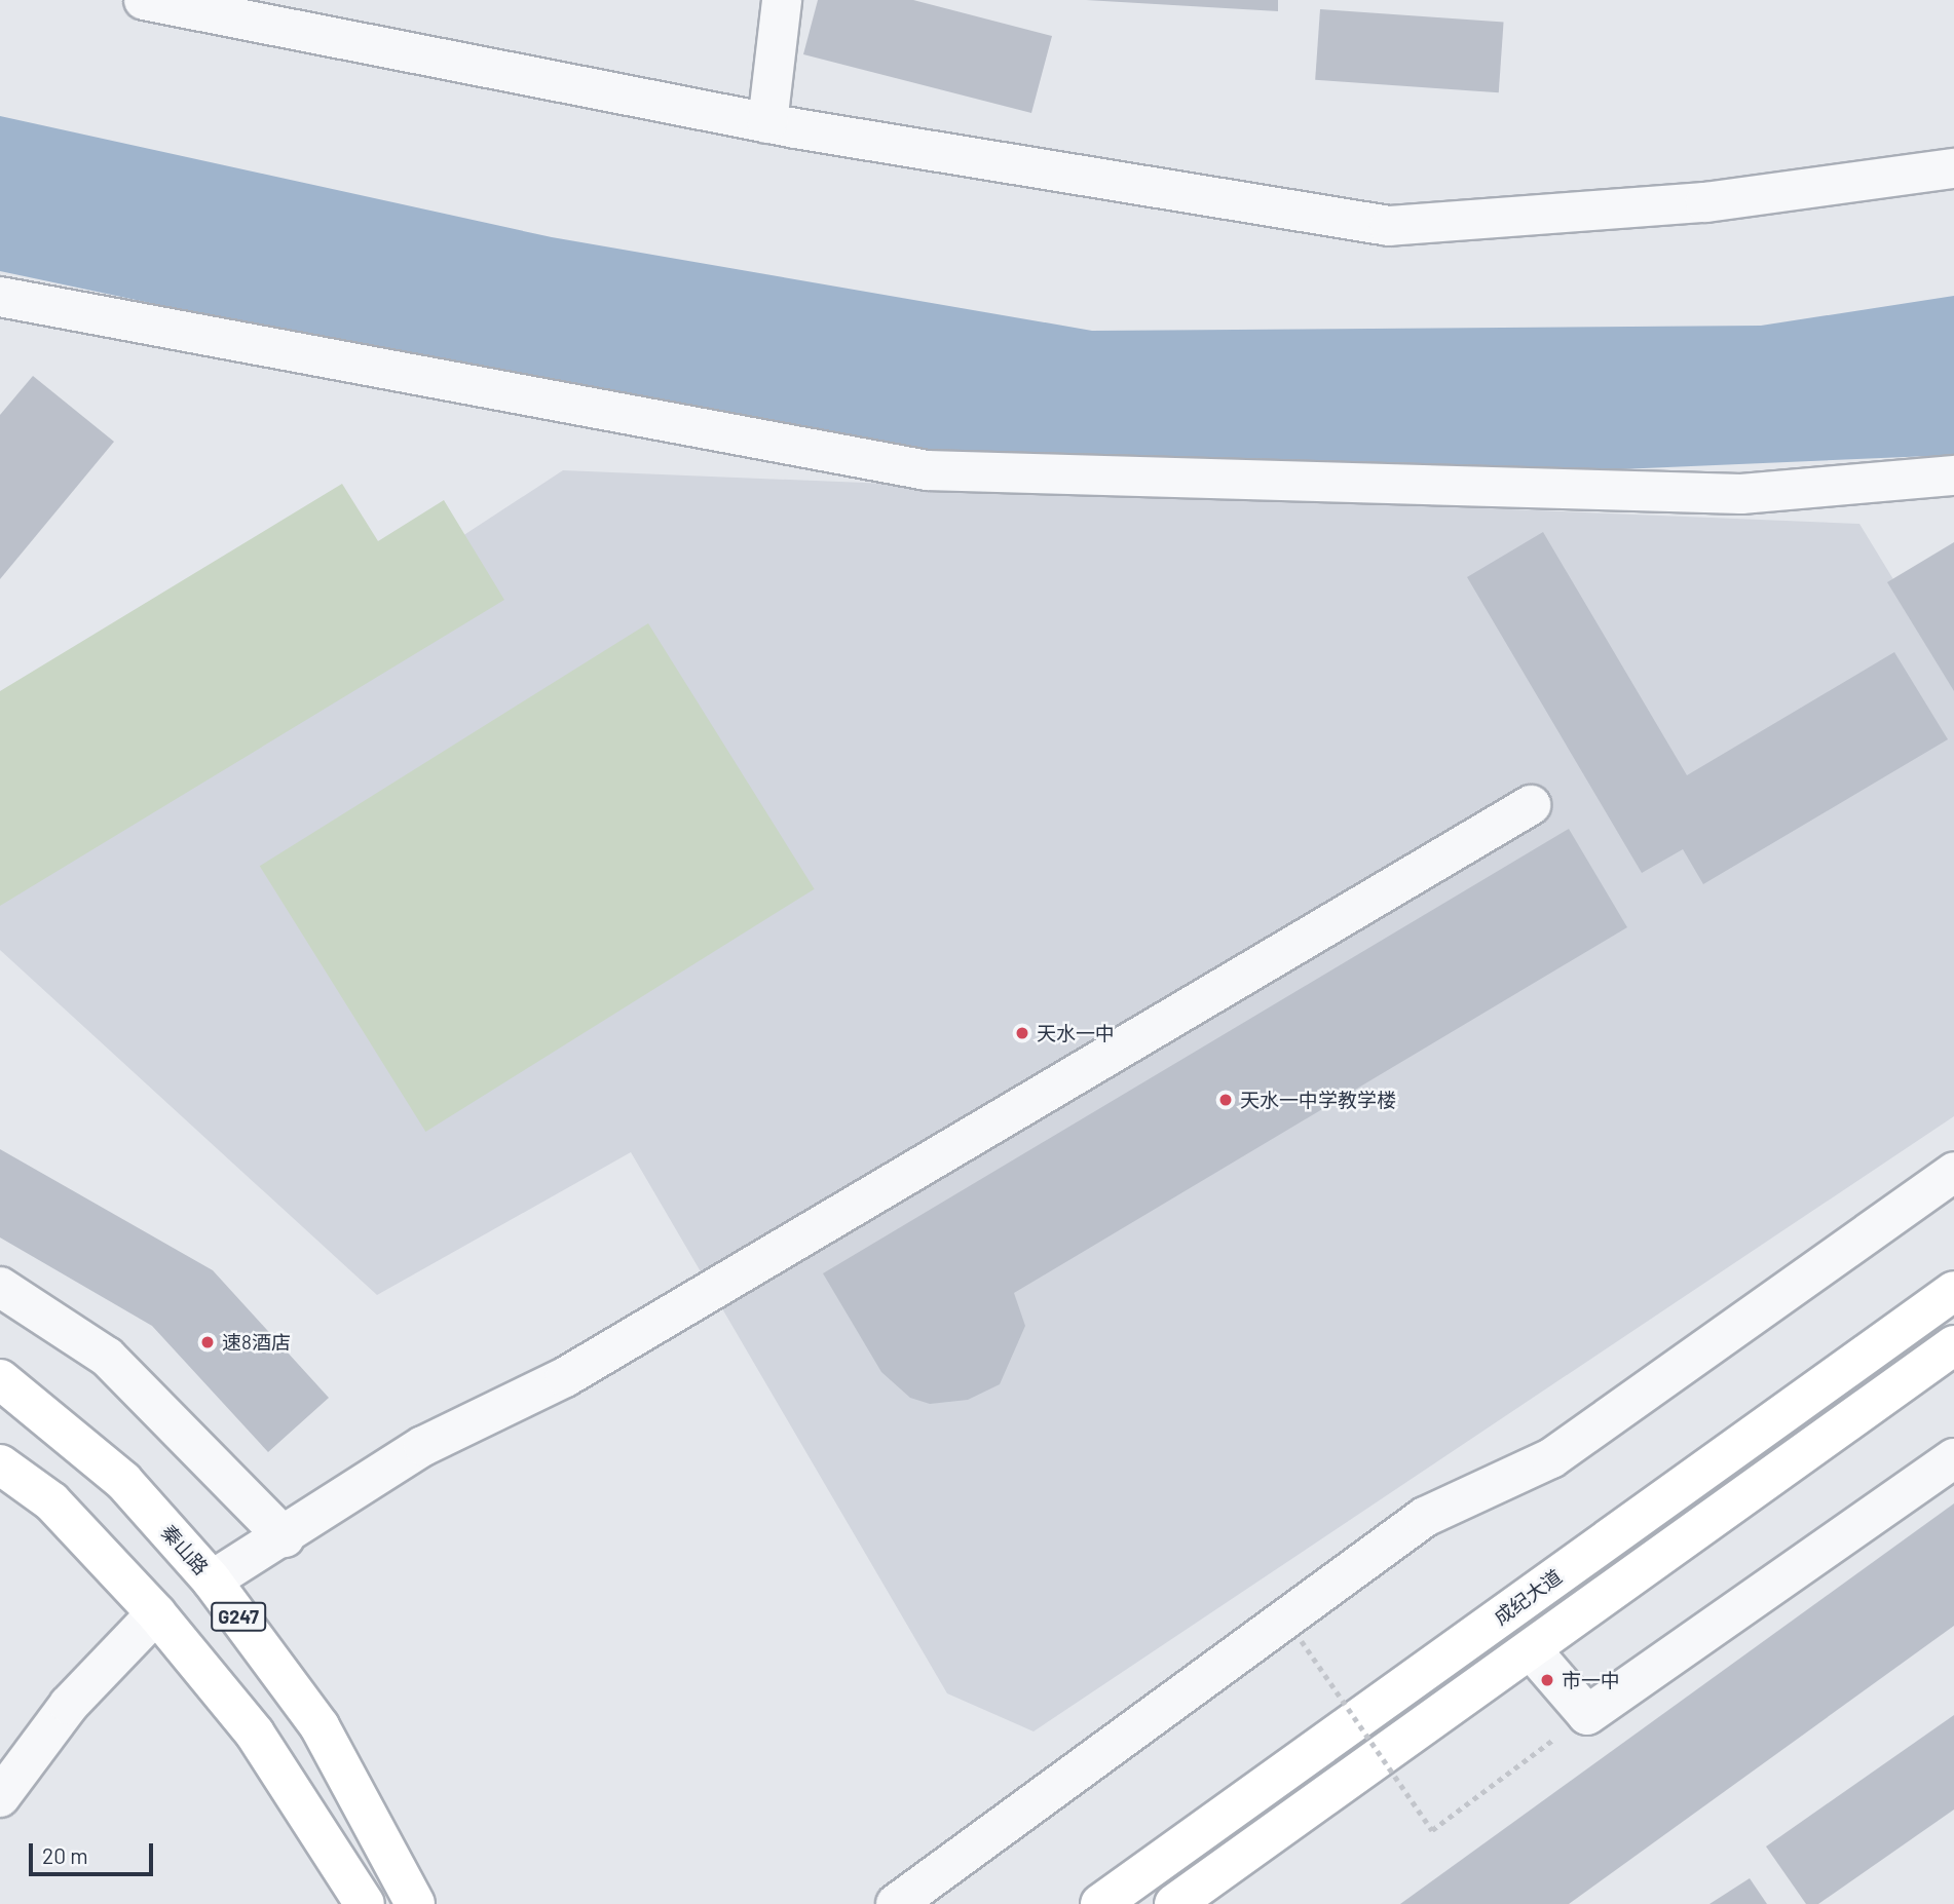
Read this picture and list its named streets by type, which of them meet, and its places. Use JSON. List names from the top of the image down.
{
  "streets": {
    "main road": ["秦山路", "成纪大道", "G247"]
  },
  "places": [
    "天水一中",
    "天水一中学教学楼",
    "速8酒店",
    "市一中"
  ],
  "scale_bar": "20 m"
}
